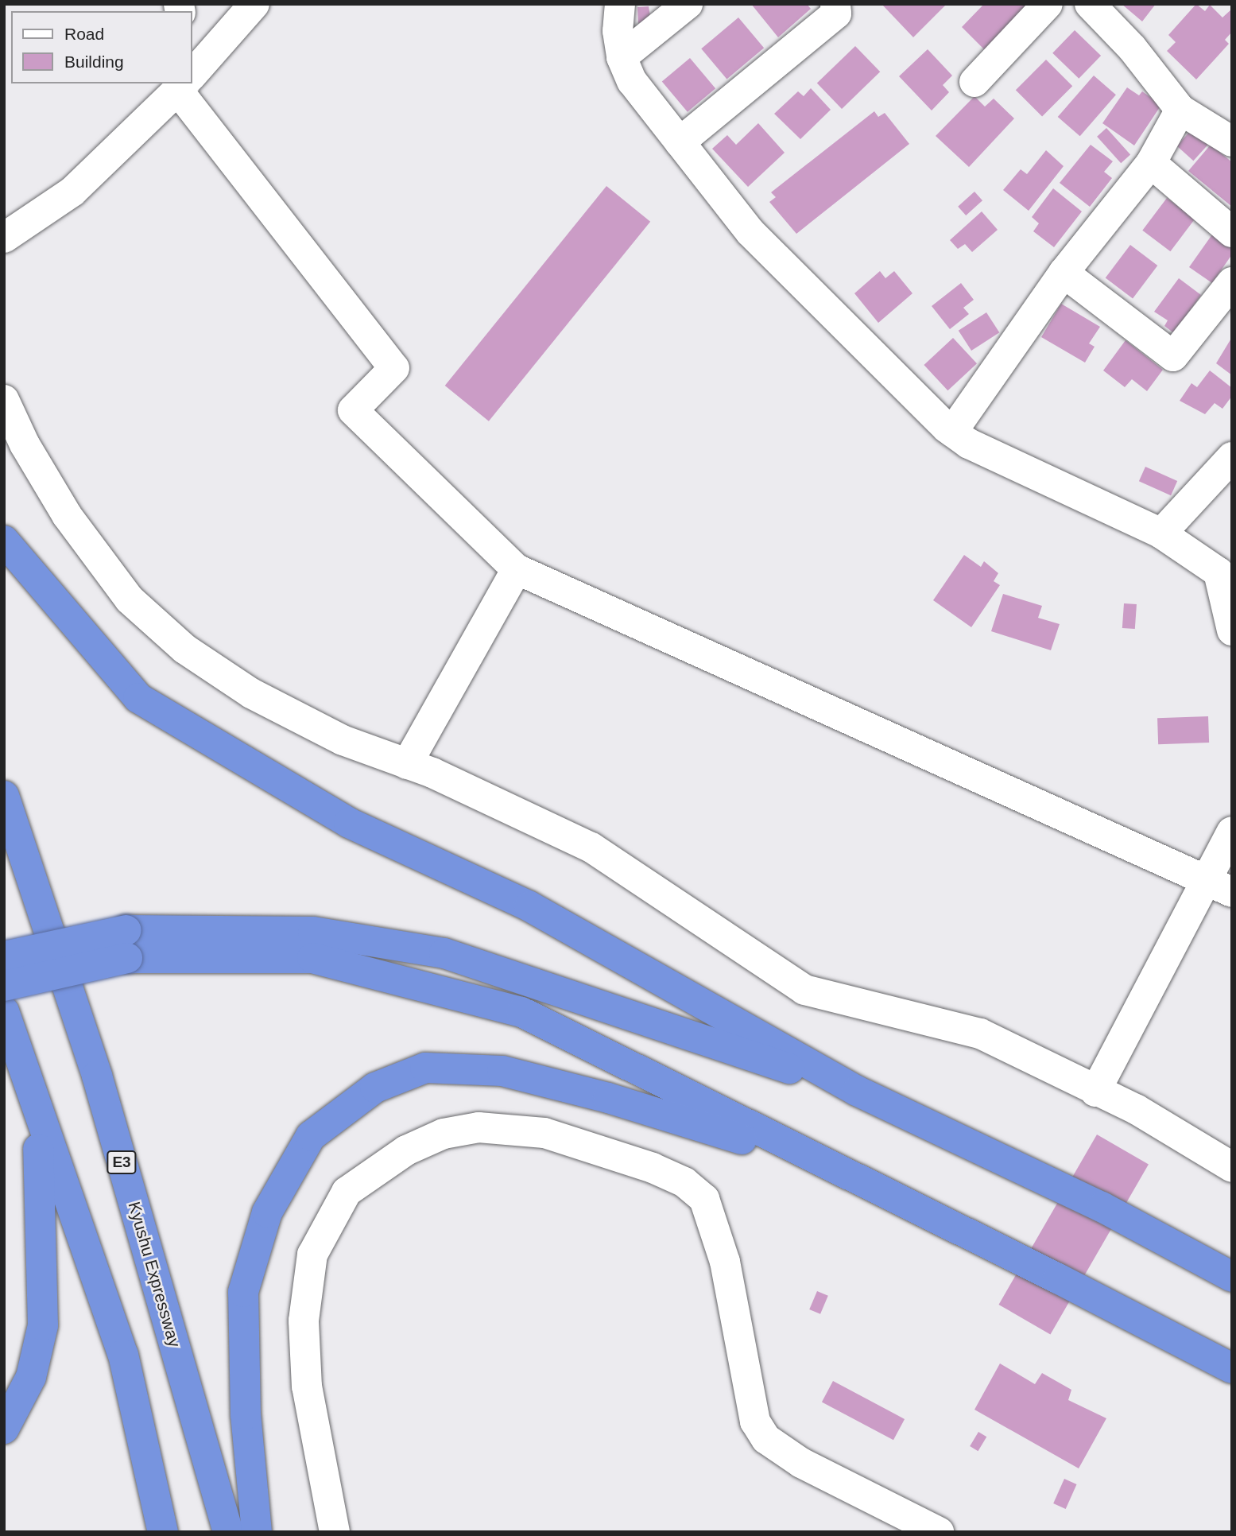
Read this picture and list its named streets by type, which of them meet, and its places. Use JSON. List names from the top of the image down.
{
  "streets": {
    "highway": ["E3", "Kyushu Expressway"]
  },
  "legend": ["Road", "Building"]
}
